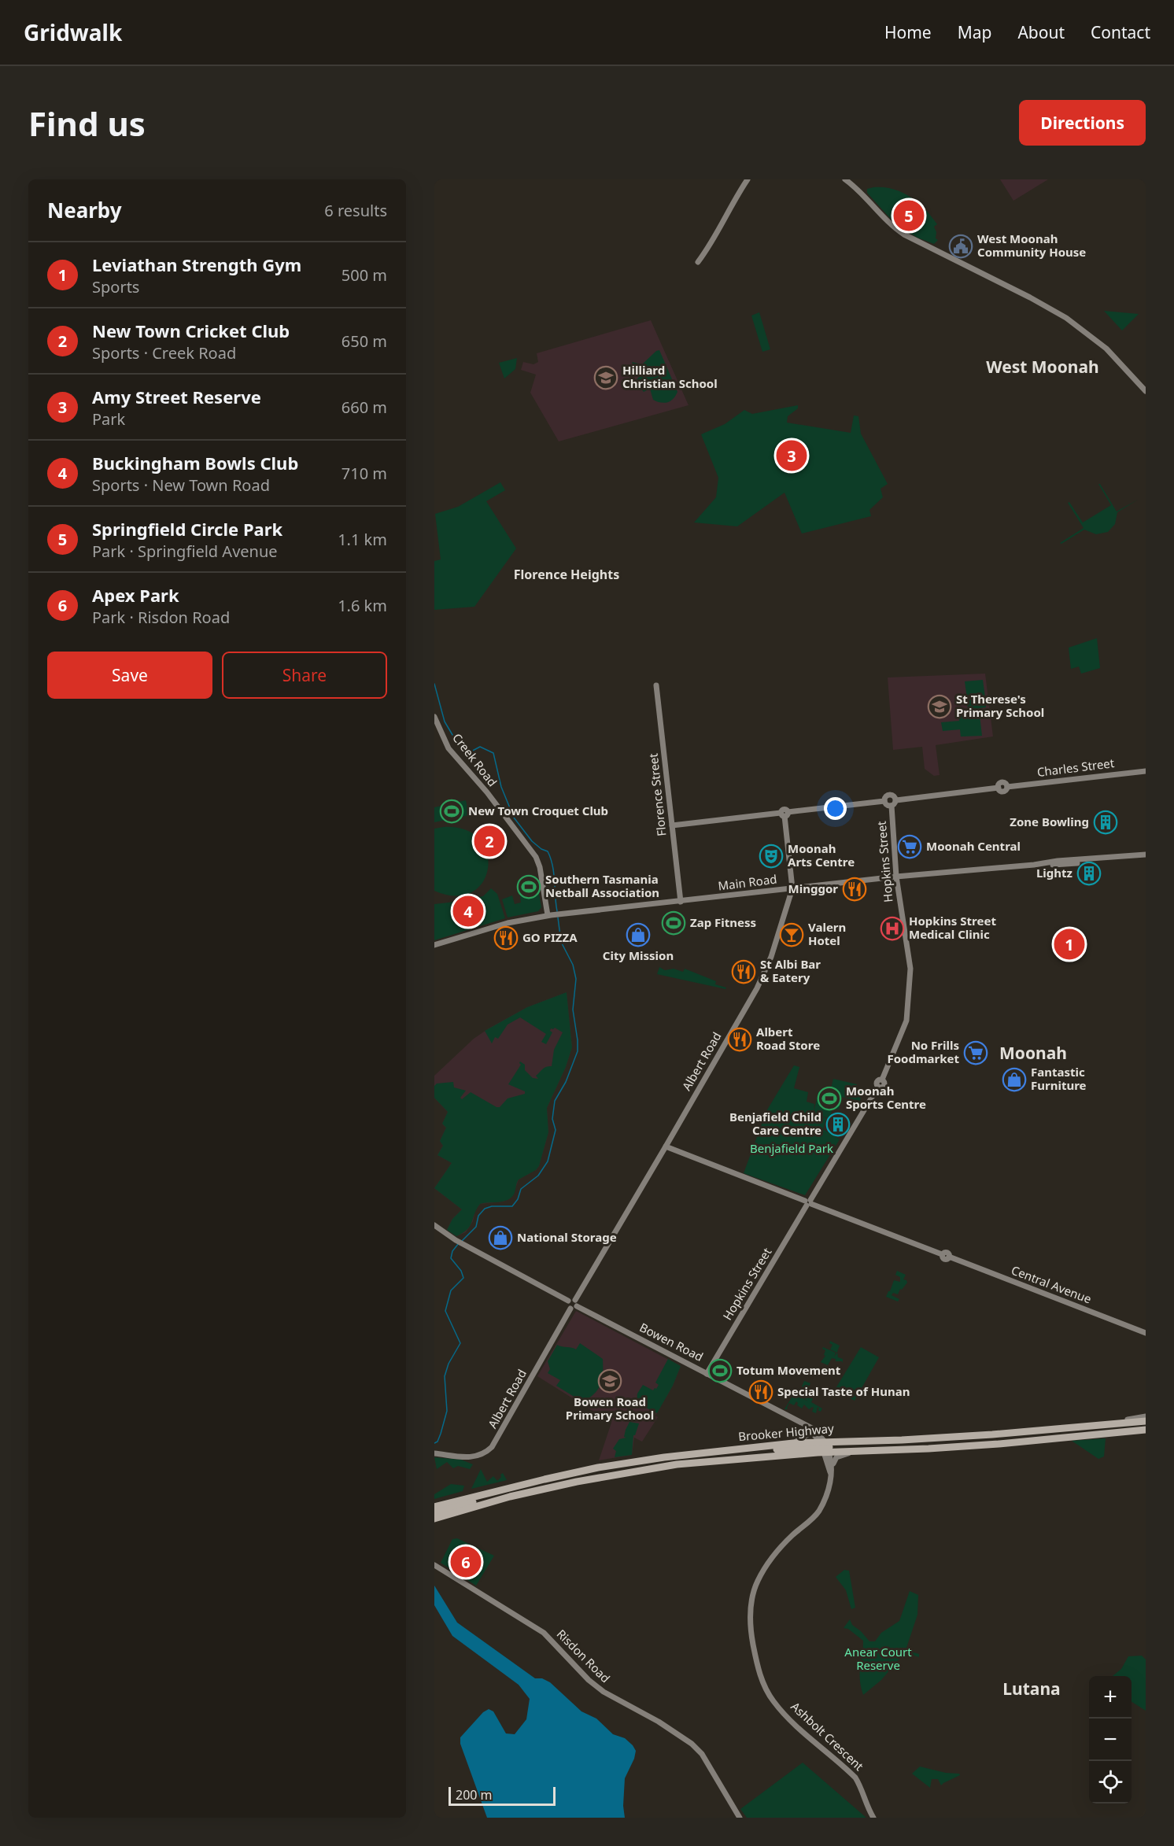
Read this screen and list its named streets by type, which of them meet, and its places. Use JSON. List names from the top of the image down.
{
  "streets": {
    "highway": ["Brooker Highway"],
    "street": [
      "Creek Road",
      "Charles Street",
      "Florence Street",
      "Hopkins Street",
      "Main Road",
      "Albert Road",
      "Central Avenue",
      "Bowen Road",
      "Risdon Road",
      "Ashbolt Crescent"
    ]
  },
  "crossings": [
    ["Creek Road", "Main Road"],
    ["Charles Street", "Hopkins Street"],
    ["Florence Street", "Main Road"],
    ["Hopkins Street", "Main Road"],
    ["Hopkins Street", "Central Avenue"],
    ["Hopkins Street", "Bowen Road"],
    ["Main Road", "Albert Road"],
    ["Albert Road", "Bowen Road"],
    ["Bowen Road", "Brooker Highway"],
    ["Bowen Road", "Ashbolt Crescent"],
    ["Brooker Highway", "Ashbolt Crescent"]
  ],
  "districts": [
    "West Moonah",
    "Florence Heights",
    "Moonah",
    "Lutana"
  ],
  "parks": ["Benjafield Park", "Anear Court Reserve"],
  "places": {
    "public building": ["West Moonah Community House"],
    "school or university": ["Hilliard Christian School", "St Therese's Primary School", "Bowen Road Primary School"],
    "sports": [
      "New Town Croquet Club",
      "Southern Tasmania Netball Association",
      "Zap Fitness",
      "Moonah Sports Centre",
      "Totum Movement"
    ],
    "building": ["Zone Bowling", "Lightz", "Benjafield Child Care Centre"],
    "supermarket": ["Moonah Central", "No Frills Foodmarket"],
    "theatre": ["Moonah Arts Centre"],
    "restaurant": [
      "Minggor",
      "GO PIZZA",
      "St Albi Bar & Eatery",
      "Albert Road Store",
      "Special Taste of Hunan"
    ],
    "hospital": ["Hopkins Street Medical Clinic"],
    "shop": ["City Mission", "Fantastic Furniture", "National Storage"],
    "bar": ["Valern Hotel"]
  },
  "scale_bar": "200 m",
  "page": {
    "header": "Gridwalk",
    "nav": [
      "Home",
      "Map",
      "About",
      "Contact"
    ],
    "buttons": [
      "Directions",
      ["Save", "Share"]
    ],
    "title": "Find us",
    "heading": ["Nearby", "6 results"],
    "pins": [
      "5",
      "3",
      "2",
      "4",
      "1",
      "6"
    ],
    "list": [
      {
        "mark": "1",
        "name": "Leviathan Strength Gym",
        "note": "Sports",
        "value": "500 m"
      },
      {
        "mark": "2",
        "name": "New Town Cricket Club",
        "note": "Sports · Creek Road",
        "value": "650 m"
      },
      {
        "mark": "3",
        "name": "Amy Street Reserve",
        "note": "Park",
        "value": "660 m"
      },
      {
        "mark": "4",
        "name": "Buckingham Bowls Club",
        "note": "Sports · New Town Road",
        "value": "710 m"
      },
      {
        "mark": "5",
        "name": "Springfield Circle Park",
        "note": "Park · Springfield Avenue",
        "value": "1.1 km"
      },
      {
        "mark": "6",
        "name": "Apex Park",
        "note": "Park · Risdon Road",
        "value": "1.6 km"
      }
    ],
    "map_buttons": ["+", "−"],
    "scale": "200 m"
  }
}
